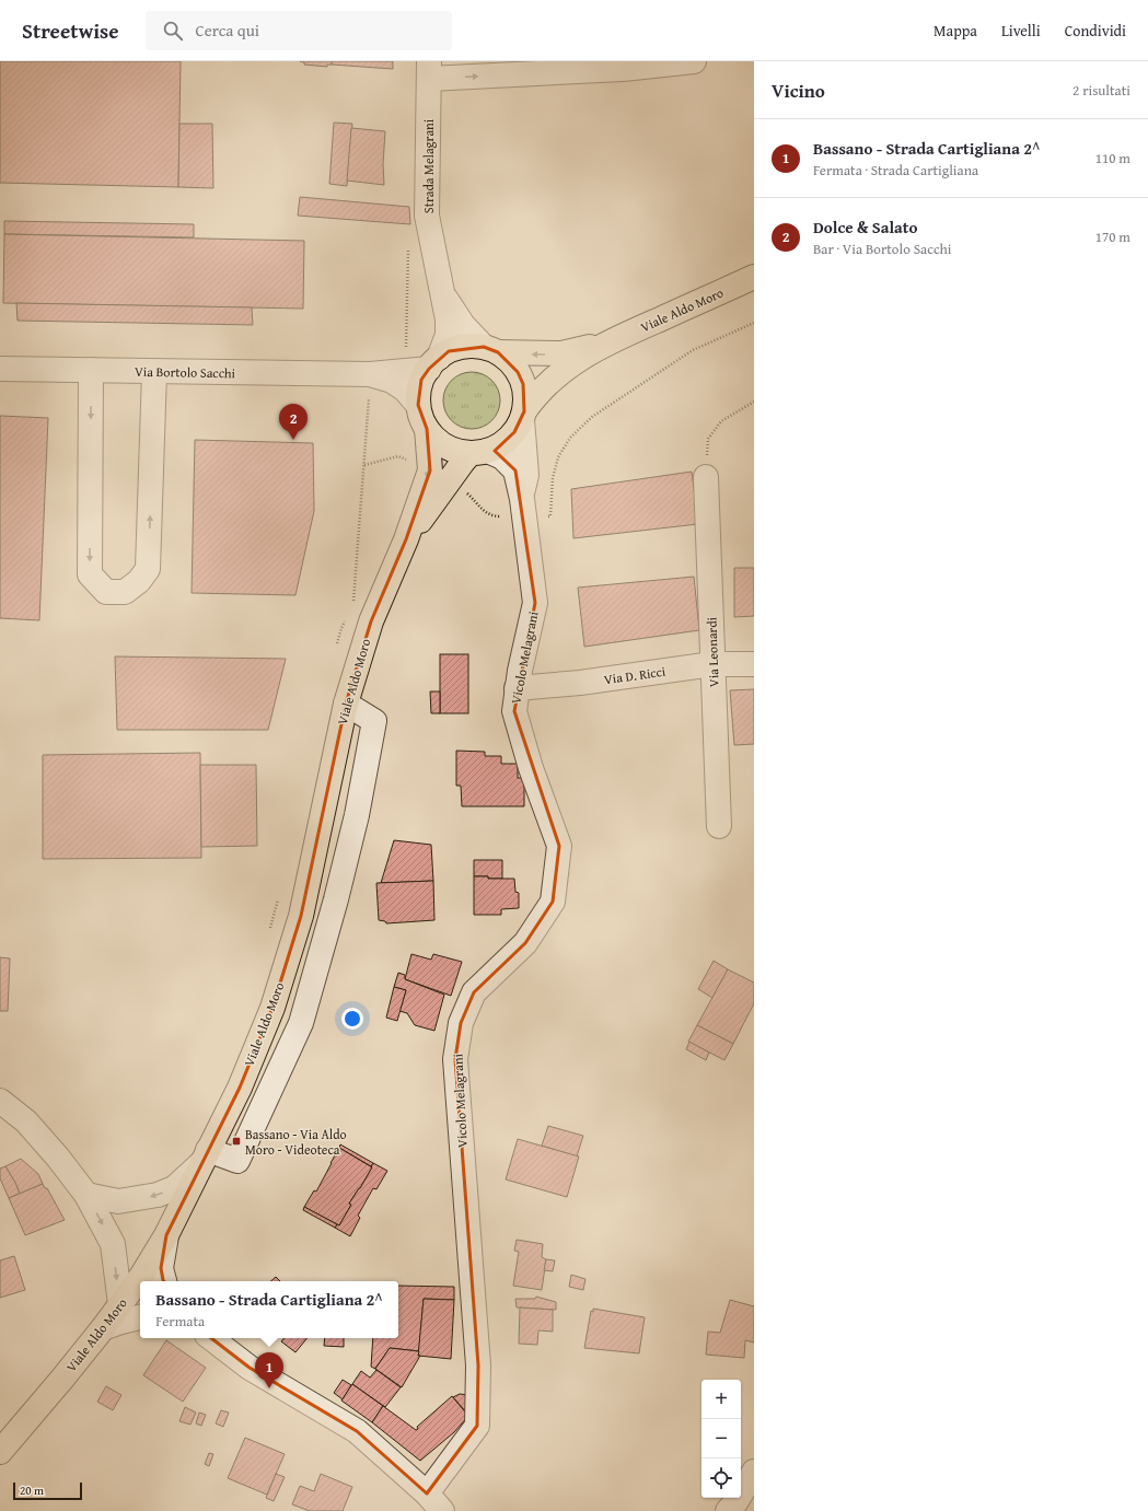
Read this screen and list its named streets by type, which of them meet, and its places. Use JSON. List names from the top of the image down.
{
  "streets": {
    "main road": ["Viale Aldo Moro"],
    "street": [
      "Strada Melagrani",
      "Via Bortolo Sacchi",
      "Via Leonardi",
      "Vicolo Melagrani",
      "Via D. Ricci"
    ]
  },
  "crossings": [
    ["Strada Melagrani", "Viale Aldo Moro"],
    ["Strada Melagrani", "Via Bortolo Sacchi"],
    ["Strada Melagrani", "Vicolo Melagrani"],
    ["Viale Aldo Moro", "Via Bortolo Sacchi"],
    ["Viale Aldo Moro", "Vicolo Melagrani"],
    ["Via Bortolo Sacchi", "Vicolo Melagrani"],
    ["Via Leonardi", "Via D. Ricci"],
    ["Vicolo Melagrani", "Via D. Ricci"]
  ],
  "places": {
    "transit": ["Bassano - Via Aldo Moro - Videoteca"]
  },
  "scale_bar": "20 m",
  "page": {
    "header": "Streetwise",
    "search": "Cerca qui",
    "nav": ["Mappa", "Livelli", "Condividi"],
    "heading": ["Vicino", "2 risultati"],
    "list": [
      {
        "mark": "1",
        "name": "Bassano - Strada Cartigliana 2^",
        "note": "Fermata · Strada Cartigliana",
        "value": "110 m"
      },
      {
        "mark": "2",
        "name": "Dolce & Salato",
        "note": "Bar · Via Bortolo Sacchi",
        "value": "170 m"
      }
    ],
    "pins": ["2", "1"],
    "popup": ["Bassano - Strada Cartigliana 2^", "Fermata"],
    "map_buttons": ["+", "−"],
    "scale": "20 m"
  }
}
